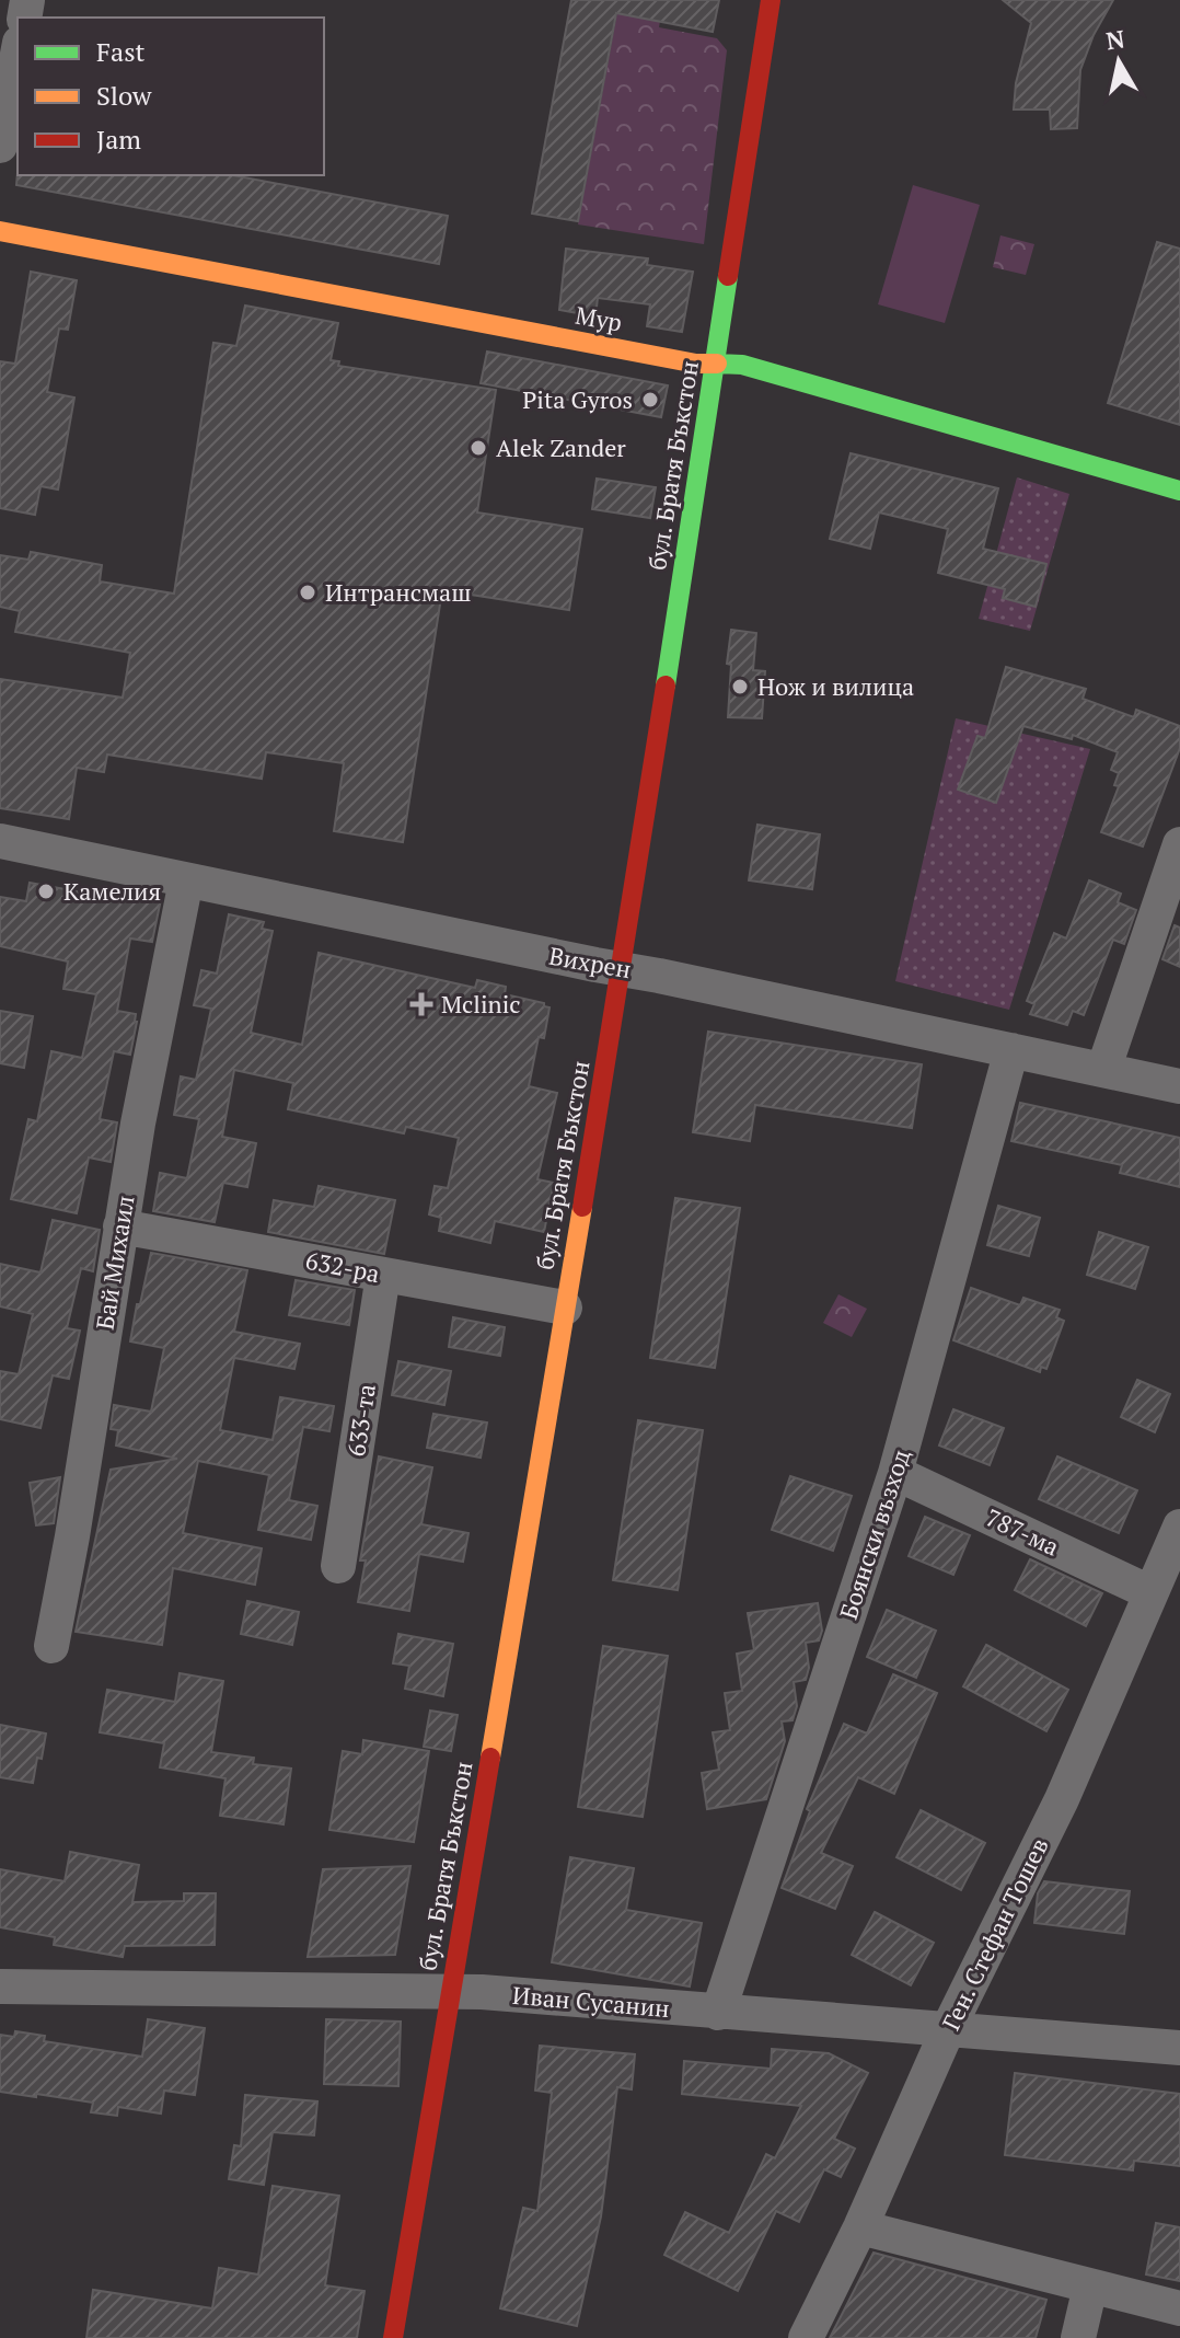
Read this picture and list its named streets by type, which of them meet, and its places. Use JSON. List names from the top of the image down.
{
  "streets": {
    "street": [
      "Мур",
      "бул. Братя Бъкстон",
      "Вихрен",
      "Бай Михаил",
      "632-ра",
      "633-та",
      "787-ма",
      "Боянски възход",
      "Ген. Стефан Тошев",
      "Иван Сусанин"
    ]
  },
  "crossings": [
    ["Мур", "бул. Братя Бъкстон"],
    ["бул. Братя Бъкстон", "Вихрен"],
    ["бул. Братя Бъкстон", "632-ра"],
    ["бул. Братя Бъкстон", "Иван Сусанин"],
    ["Вихрен", "Бай Михаил"],
    ["Вихрен", "Боянски възход"],
    ["Бай Михаил", "632-ра"],
    ["632-ра", "633-та"],
    ["787-ма", "Боянски възход"],
    ["787-ма", "Ген. Стефан Тошев"],
    ["Боянски възход", "Иван Сусанин"],
    ["Ген. Стефан Тошев", "Иван Сусанин"]
  ],
  "places": {
    "other": [
      "Pita Gyros",
      "Alek Zander",
      "Интрансмаш",
      "Нож и вилица",
      "Камелия"
    ],
    "health": ["Mclinic"]
  },
  "legend": ["Fast", "Slow", "Jam"],
  "north": "top"
}
